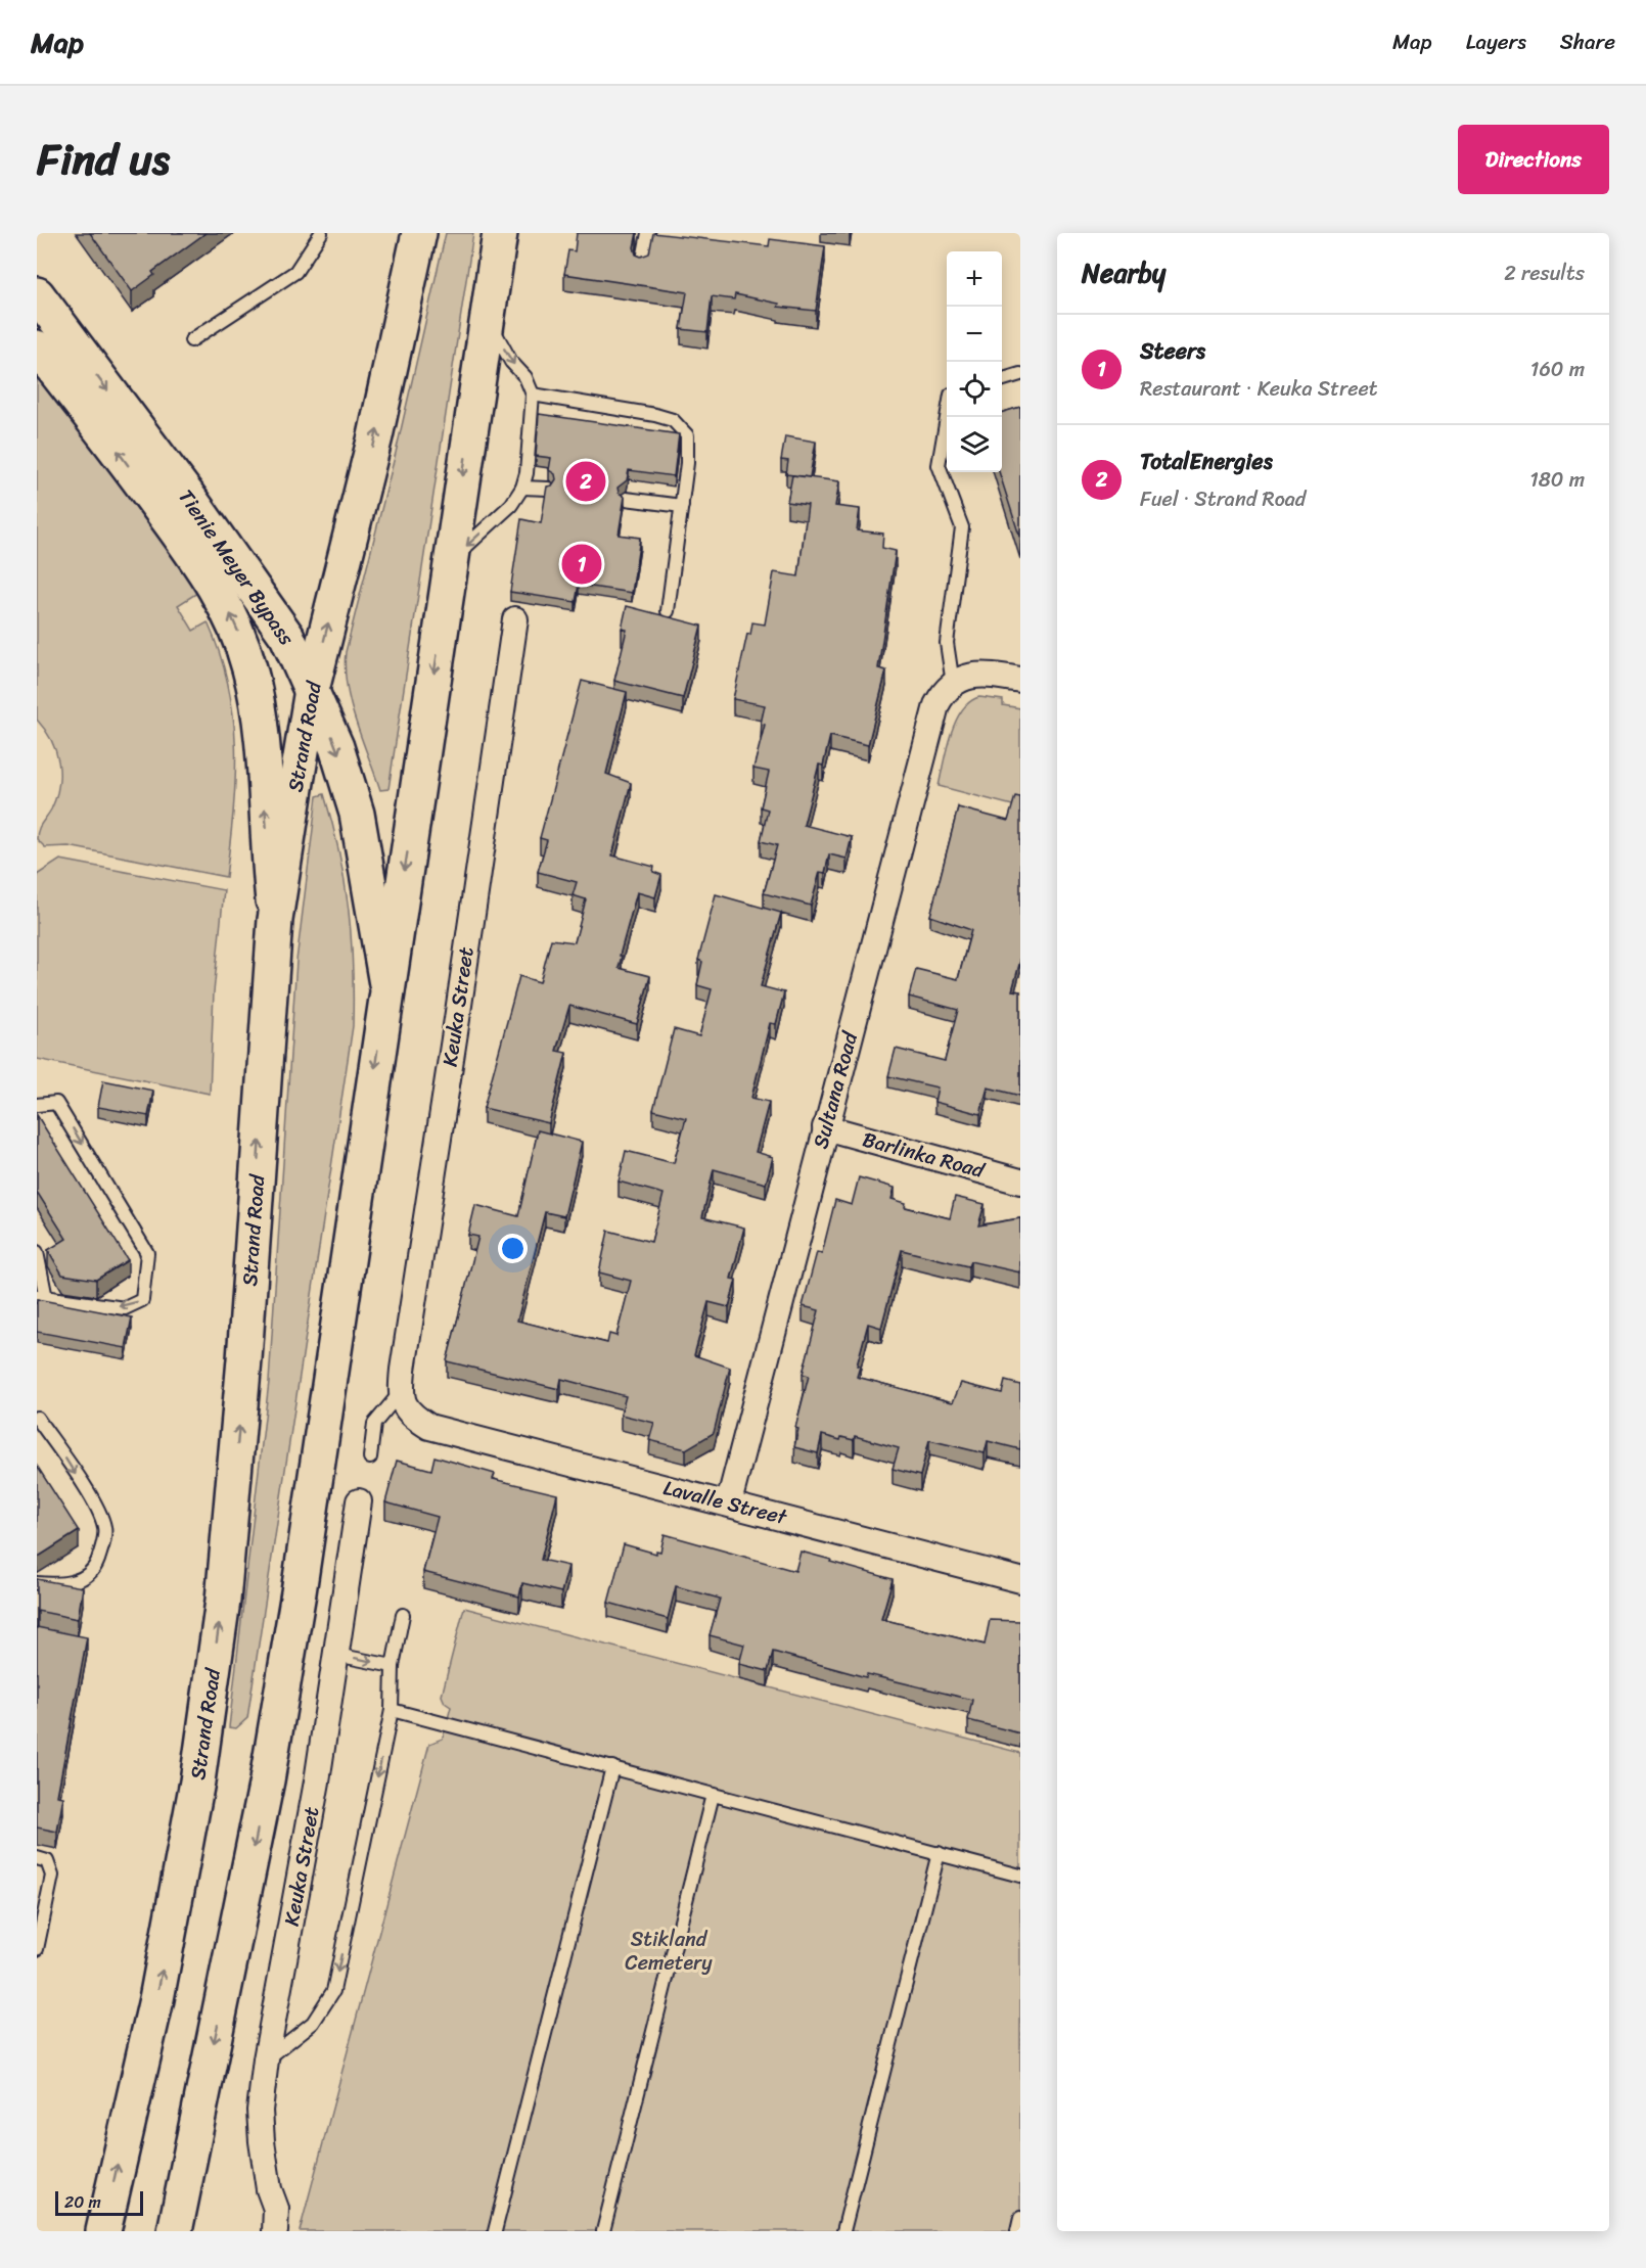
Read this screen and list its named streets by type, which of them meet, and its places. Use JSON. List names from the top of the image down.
{
  "streets": {
    "main road": ["Tienie Meyer Bypass", "Strand Road"],
    "street": [
      "Keuka Street",
      "Sultana Road",
      "Barlinka Road",
      "Lavalle Street"
    ]
  },
  "crossings": [
    ["Tienie Meyer Bypass", "Strand Road"],
    ["Keuka Street", "Lavalle Street"],
    ["Sultana Road", "Barlinka Road"],
    ["Sultana Road", "Lavalle Street"]
  ],
  "parks": ["Stikland Cemetery"],
  "scale_bar": "20 m",
  "page": {
    "header": "Map",
    "nav": ["Map", "Layers", "Share"],
    "title": "Find us",
    "buttons": "Directions",
    "heading": ["Nearby", "2 results"],
    "map_buttons": ["+", "−"],
    "list": [
      {
        "mark": "1",
        "name": "Steers",
        "note": "Restaurant · Keuka Street",
        "value": "160 m"
      },
      {
        "mark": "2",
        "name": "TotalEnergies",
        "note": "Fuel · Strand Road",
        "value": "180 m"
      }
    ],
    "pins": ["2", "1"],
    "scale": "20 m"
  }
}
